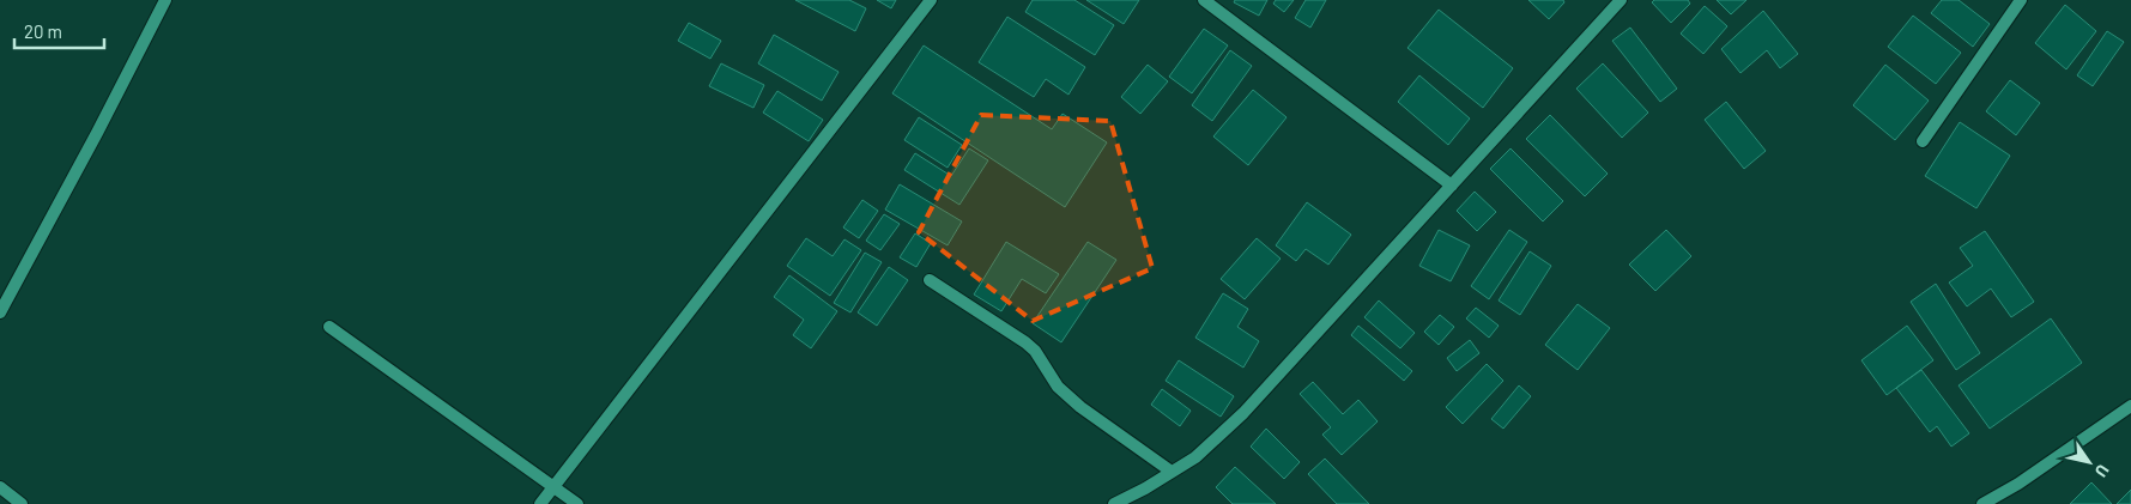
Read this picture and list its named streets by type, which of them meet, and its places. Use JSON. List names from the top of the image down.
{
  "scale_bar": "20 m",
  "north": "bottom right"
}
